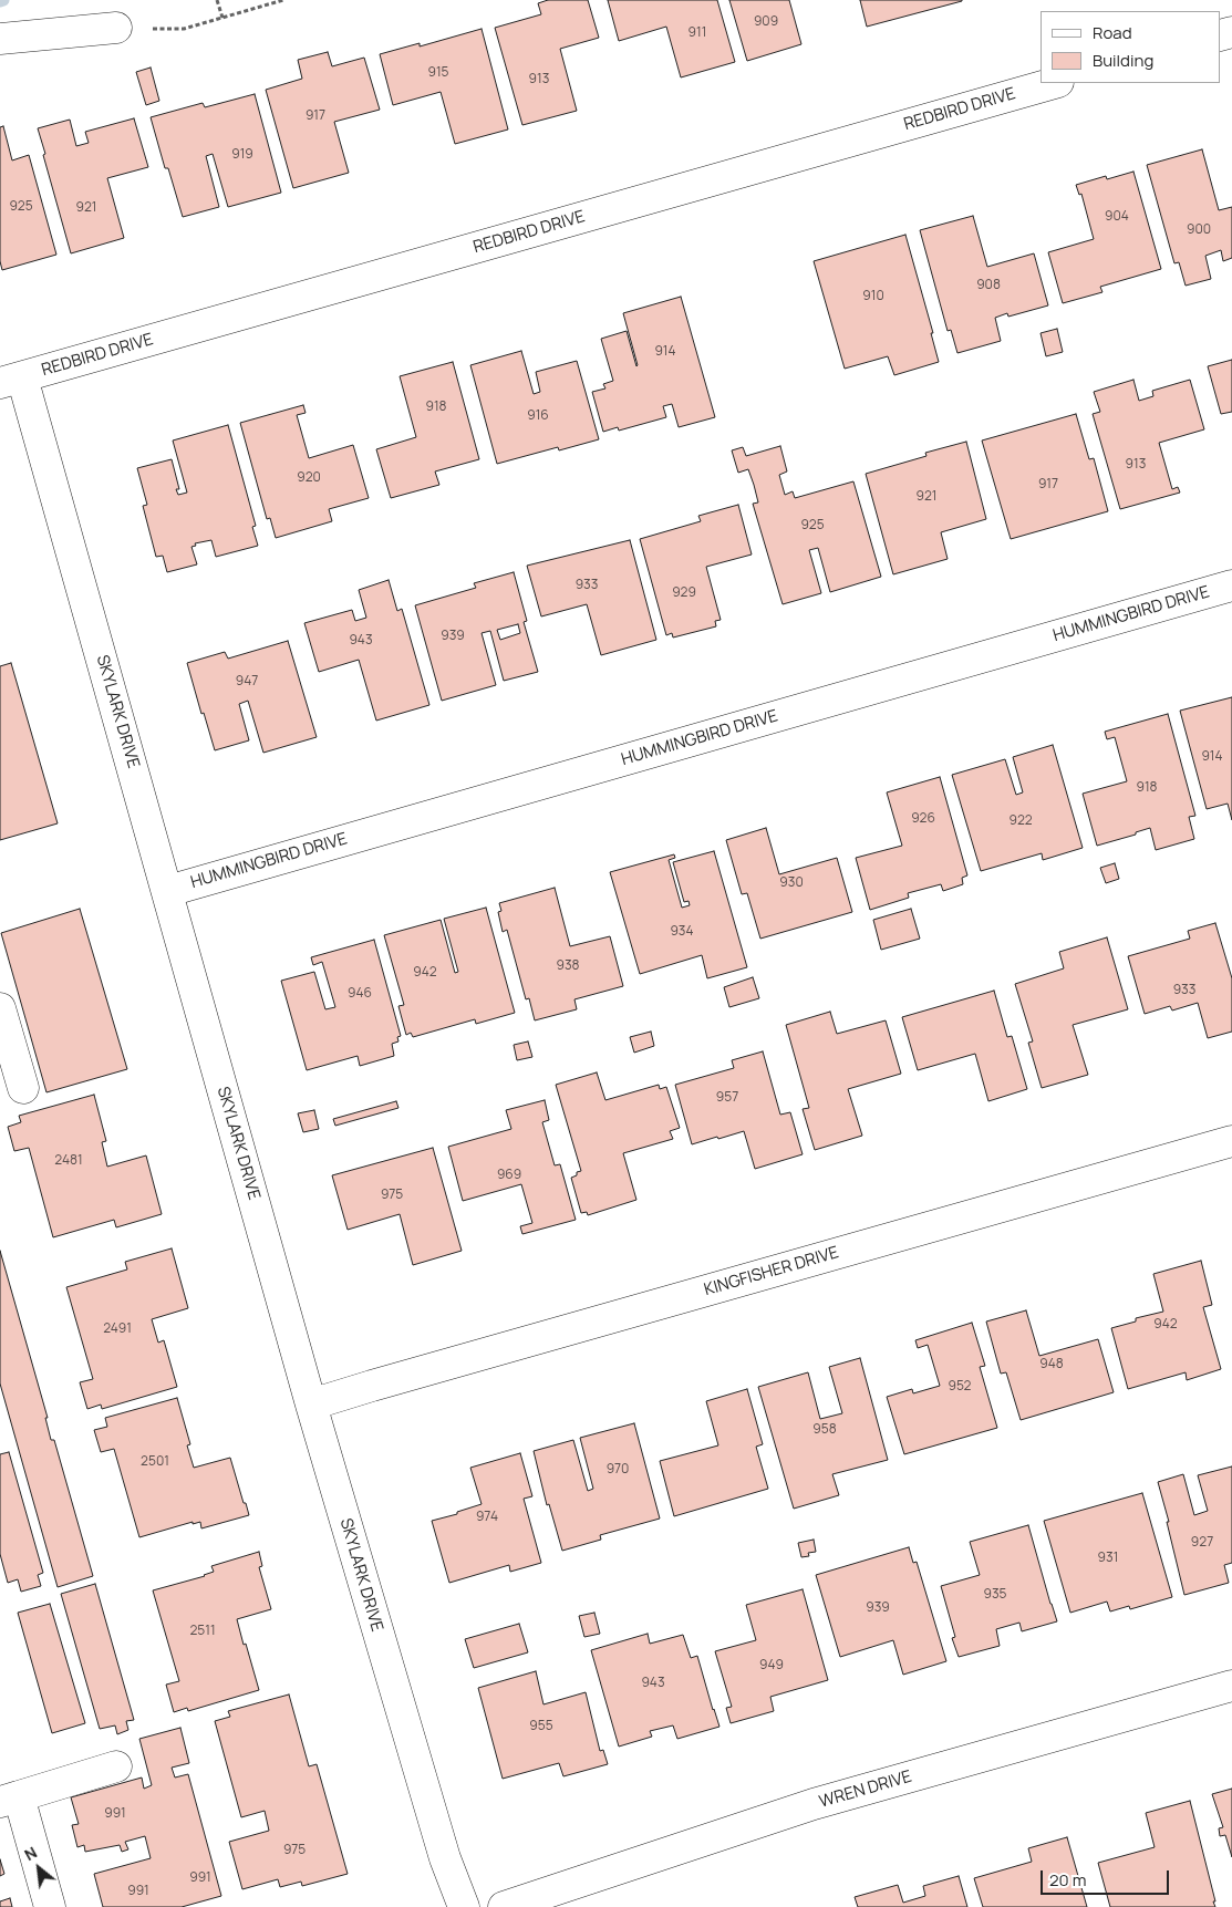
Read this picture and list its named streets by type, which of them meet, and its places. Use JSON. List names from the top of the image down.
{
  "streets": {
    "street": [
      "REDBIRD DRIVE",
      "HUMMINGBIRD DRIVE",
      "SKYLARK DRIVE",
      "KINGFISHER DRIVE",
      "WREN DRIVE"
    ]
  },
  "crossings": [
    ["REDBIRD DRIVE", "SKYLARK DRIVE"],
    ["HUMMINGBIRD DRIVE", "SKYLARK DRIVE"],
    ["SKYLARK DRIVE", "KINGFISHER DRIVE"]
  ],
  "house_numbers": [
    "909",
    "911",
    "915",
    "913",
    "917",
    "919",
    "925",
    "921",
    "904",
    "900",
    "908",
    "910",
    "914",
    "918",
    "916",
    "913",
    "920",
    "917",
    "921",
    "925",
    "933",
    "929",
    "939",
    "943",
    "947",
    "914",
    "918",
    "926",
    "922",
    "930",
    "934",
    "938",
    "942",
    "933",
    "946",
    "957",
    "2481",
    "969",
    "975",
    "942",
    "2491",
    "948",
    "952",
    "958",
    "2501",
    "970",
    "974",
    "927",
    "931",
    "935",
    "939",
    "2511",
    "949",
    "943",
    "955",
    "991",
    "975",
    "991",
    "991"
  ],
  "legend": ["Road", "Building"],
  "scale_bar": "20 m",
  "north": "top left"
}
